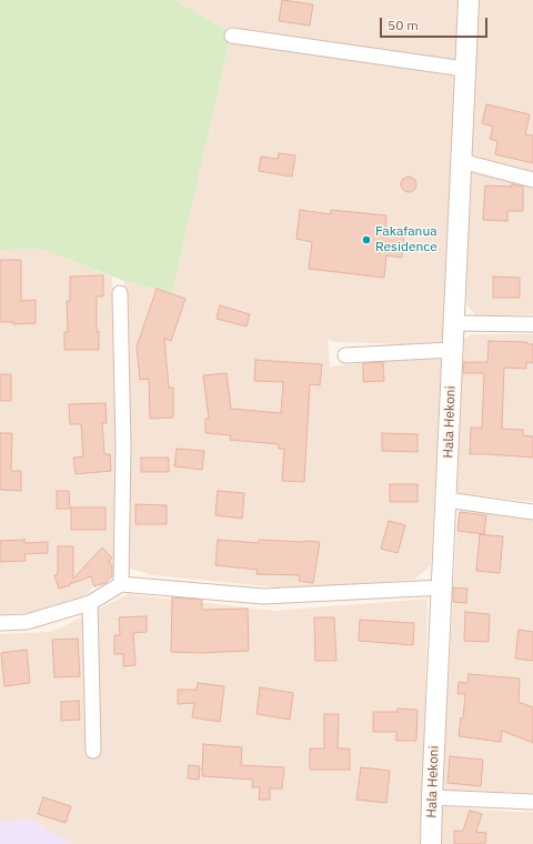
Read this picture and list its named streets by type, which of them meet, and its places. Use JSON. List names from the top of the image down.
{
  "streets": {
    "street": ["Hala Hekoni"]
  },
  "places": ["Fakafanua Residence"],
  "scale_bar": "50 m"
}
